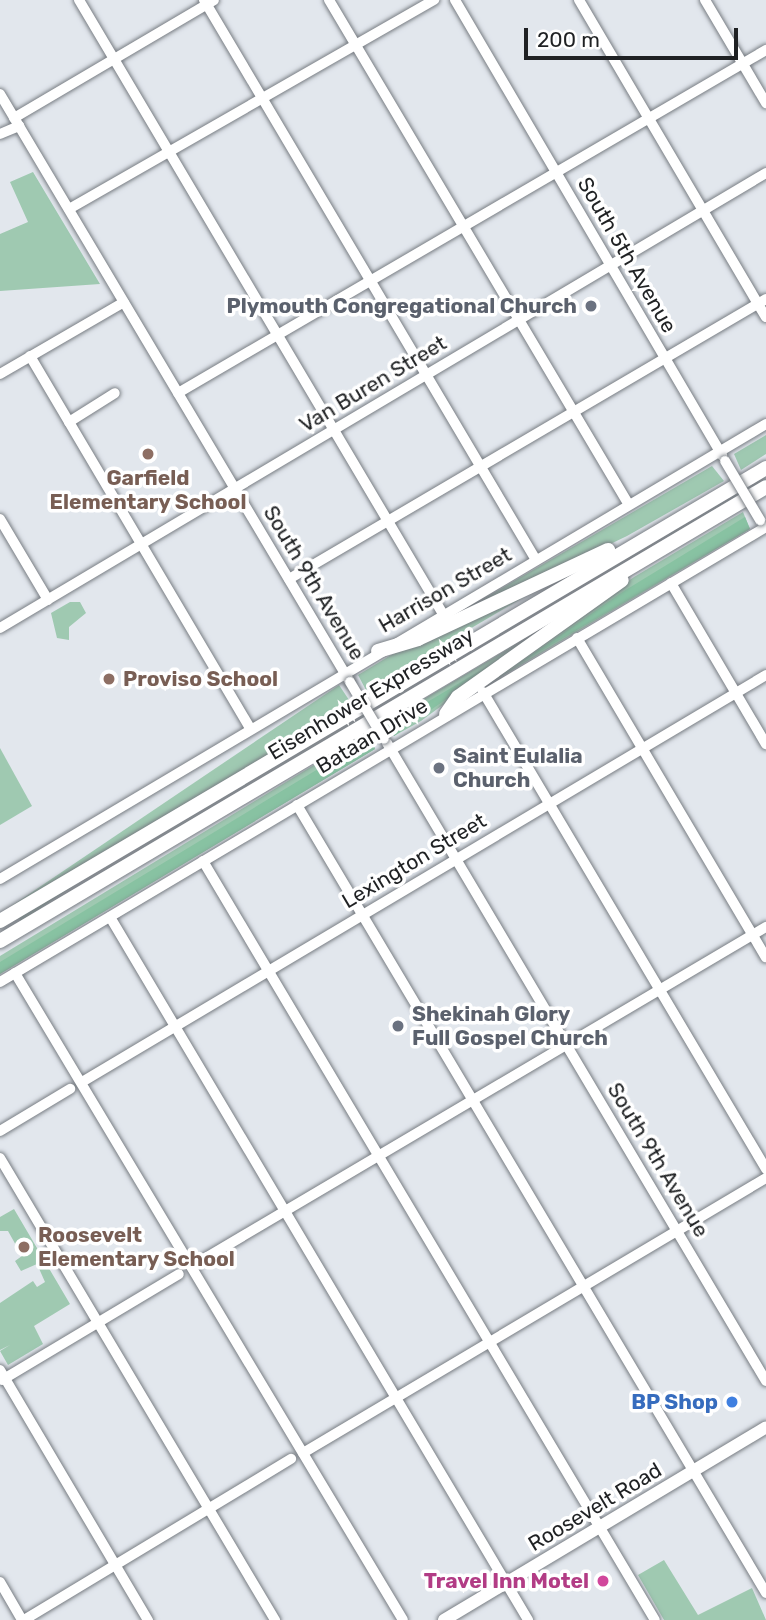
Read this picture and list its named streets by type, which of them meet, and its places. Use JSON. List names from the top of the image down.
{
  "streets": {
    "highway": ["Eisenhower Expressway"],
    "main road": ["Roosevelt Road"],
    "street": [
      "South 5th Avenue",
      "Van Buren Street",
      "South 9th Avenue",
      "Harrison Street",
      "Bataan Drive",
      "Lexington Street"
    ]
  },
  "crossings": [
    ["South 5th Avenue", "Van Buren Street"],
    ["South 5th Avenue", "Harrison Street"],
    ["South 5th Avenue", "Bataan Drive"],
    ["Van Buren Street", "South 9th Avenue"],
    ["South 9th Avenue", "Harrison Street"],
    ["South 9th Avenue", "Bataan Drive"],
    ["South 9th Avenue", "Lexington Street"]
  ],
  "places": [
    "Plymouth Congregational Church",
    "Garfield Elementary School",
    "Proviso School",
    "Saint Eulalia Church",
    "Shekinah Glory Full Gospel Church",
    "Roosevelt Elementary School",
    "BP Shop",
    "Travel Inn Motel"
  ],
  "scale_bar": "200 m"
}
